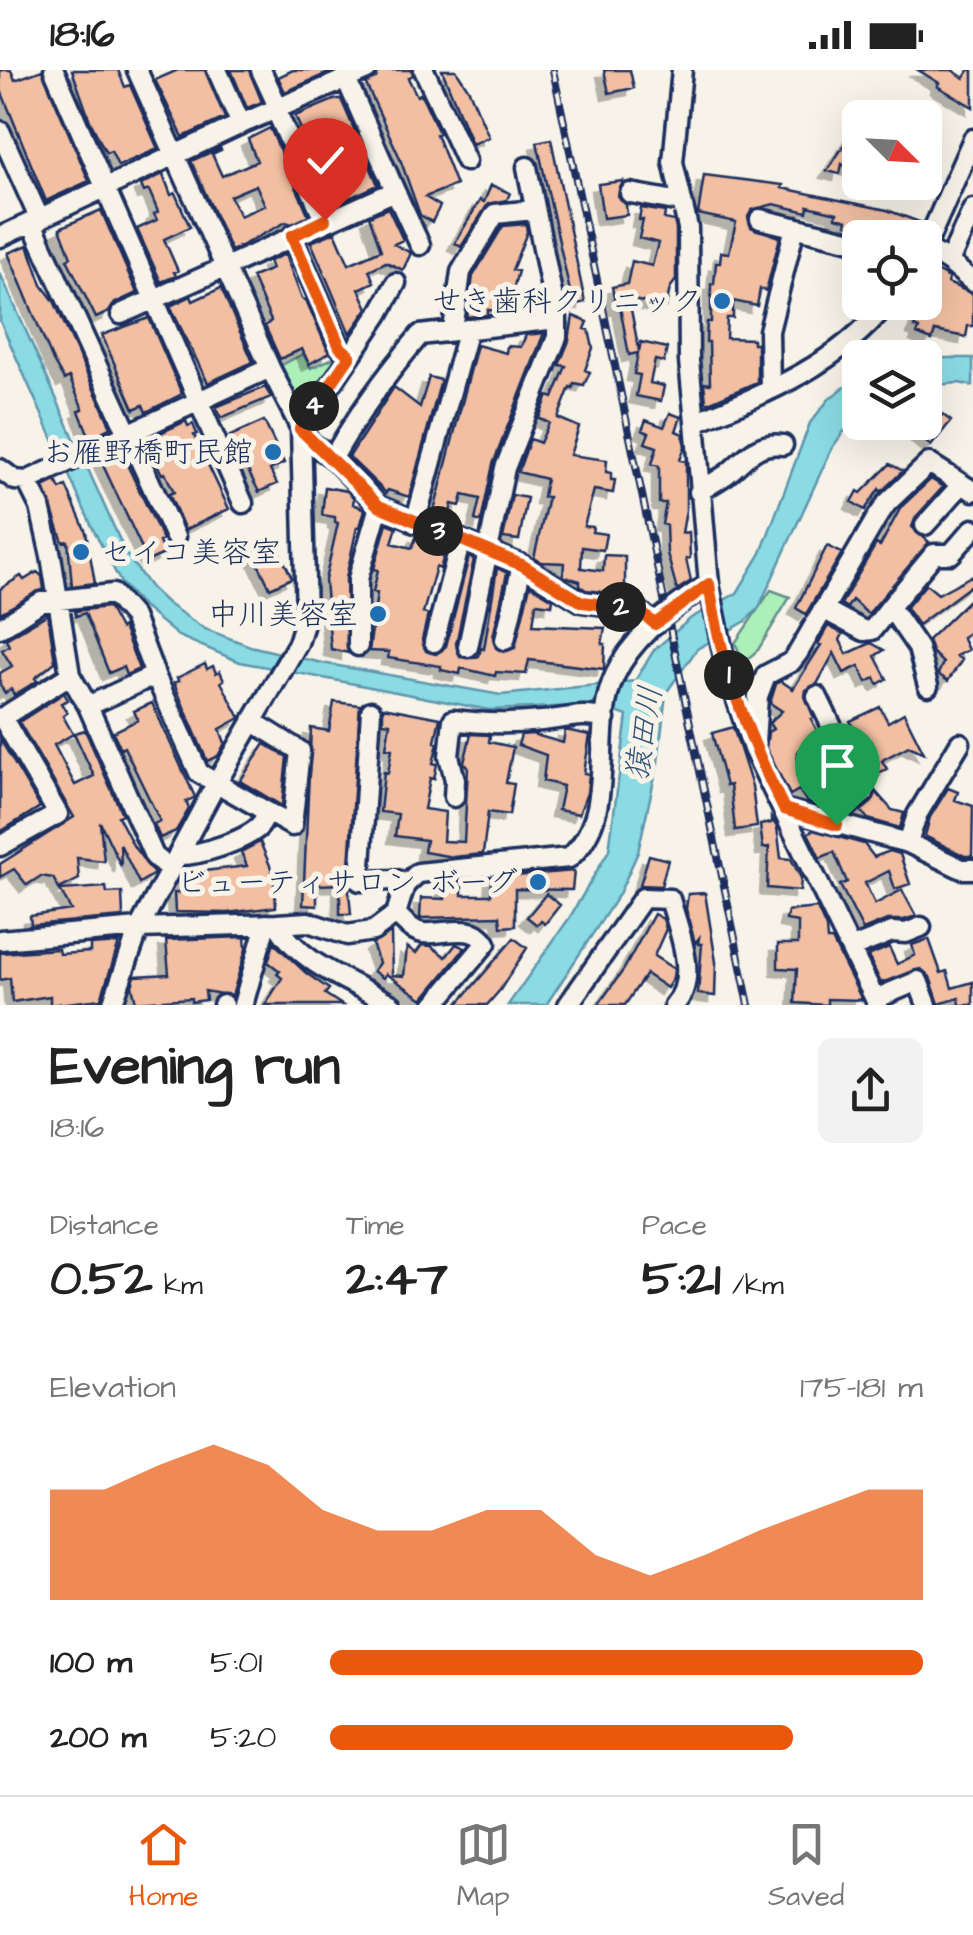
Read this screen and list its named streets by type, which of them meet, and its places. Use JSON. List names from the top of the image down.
{
  "water": ["猿田川"],
  "places": [
    "せき歯科クリニック",
    "お雁野橋町民館",
    "セイコ美容室",
    "中川美容室",
    "ビューティサロン ボーグ"
  ],
  "north": "bottom right",
  "page": {
    "status": "18:16",
    "pins": [
      "4",
      "3",
      "2",
      "1"
    ],
    "heading": ["Evening run", "18:16"],
    "stats": [
      ["Distance", "0.52 km"],
      ["Time", "2:47"],
      ["Pace", "5:21 /km"]
    ],
    "chart": ["Elevation", "175–181 m"],
    "list": [
      {
        "name": "100 m",
        "note": "5:01"
      },
      {
        "name": "200 m",
        "note": "5:20"
      }
    ],
    "tabs": ["Home", "Map", "Saved"]
  }
}
